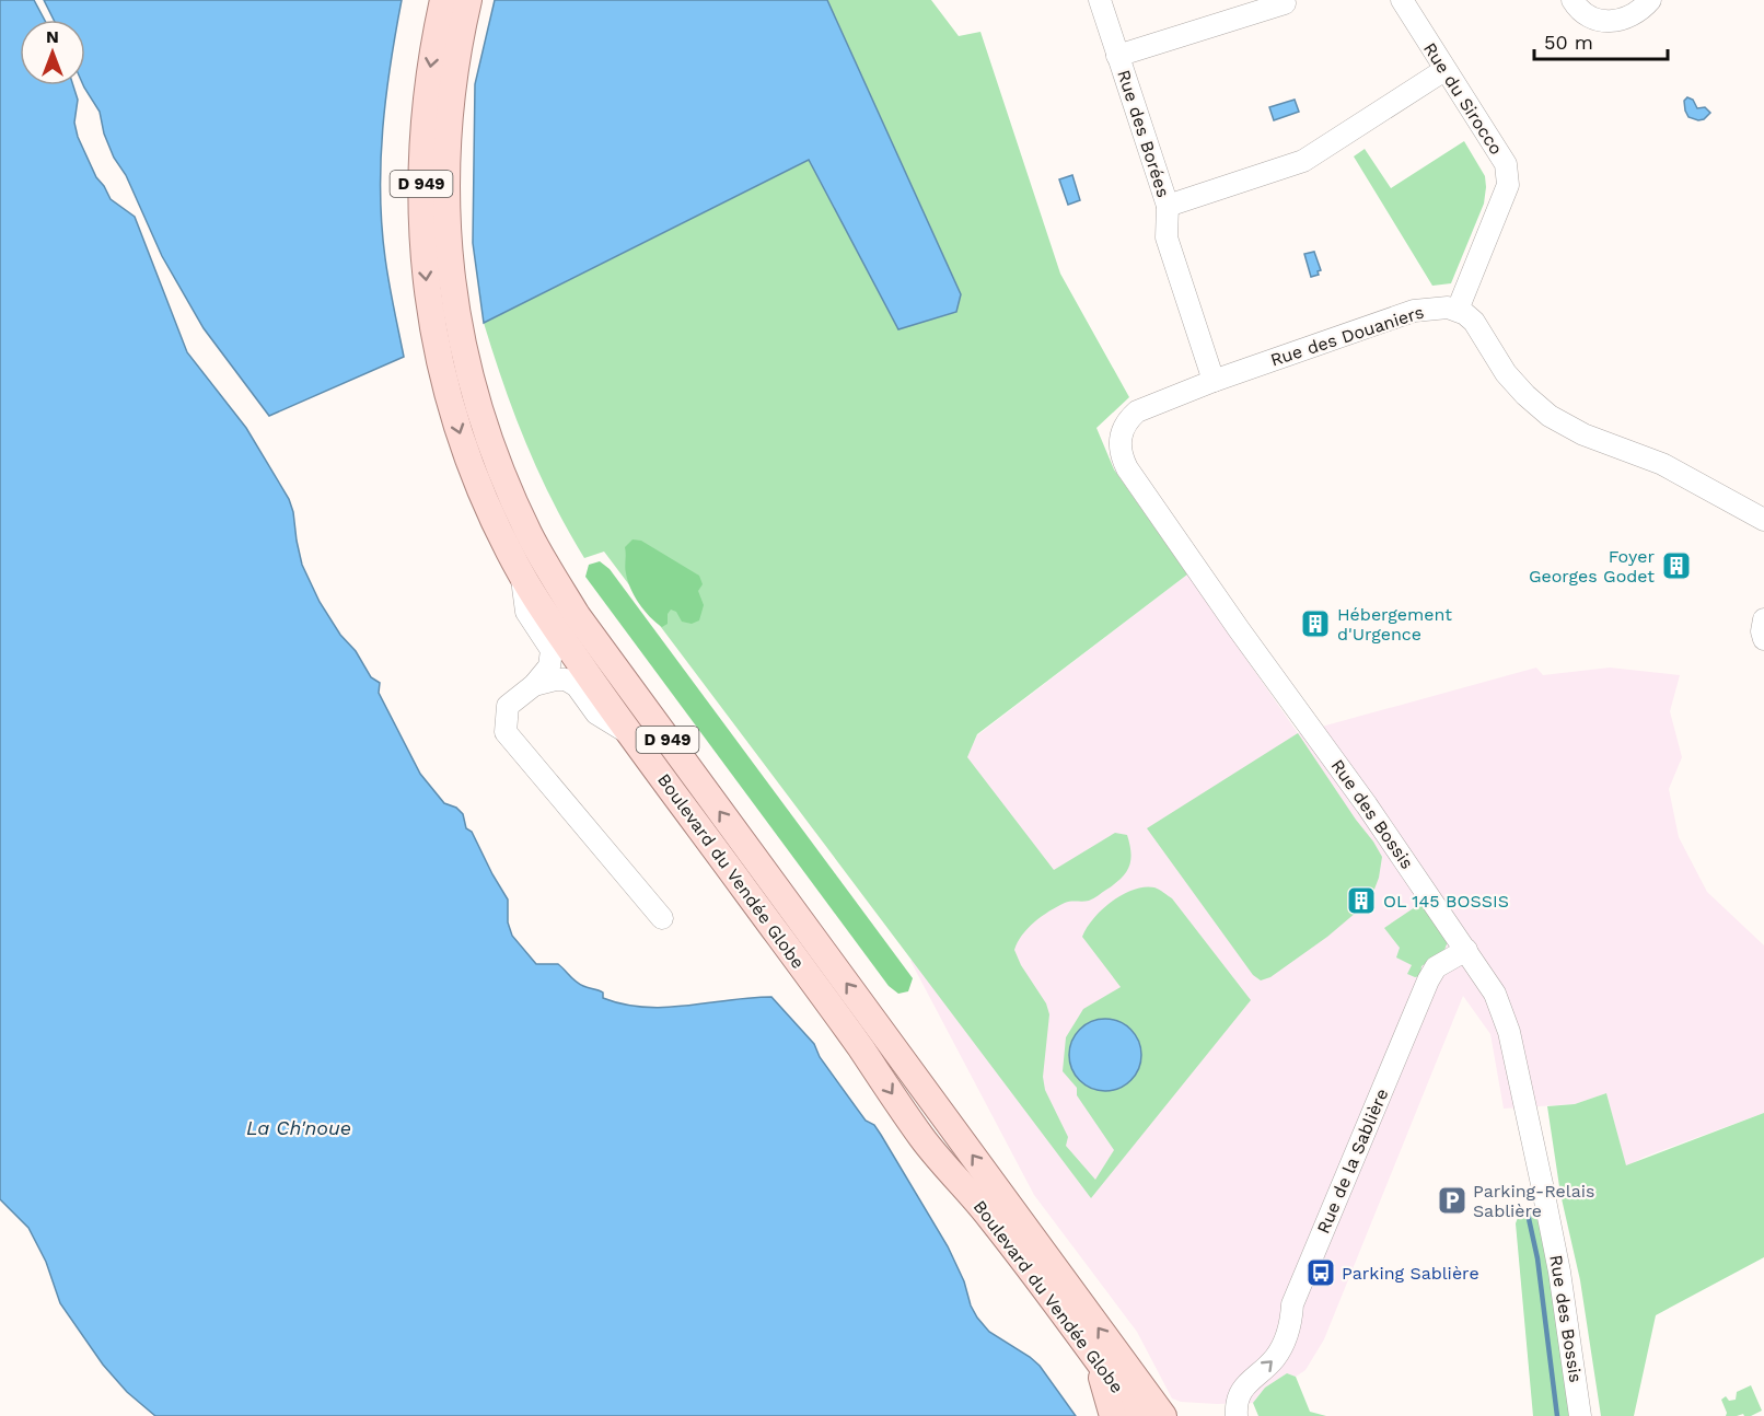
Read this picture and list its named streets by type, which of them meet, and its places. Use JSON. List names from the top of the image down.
{
  "streets": {
    "main road": ["D 949", "Boulevard du Vendée Globe"],
    "street": [
      "Rue du Sirocco",
      "Rue des Borées",
      "Rue des Douaniers",
      "Rue des Bossis",
      "Rue de la Sablière"
    ]
  },
  "crossings": [
    ["Rue du Sirocco", "Rue des Douaniers"],
    ["Rue des Borées", "Rue des Douaniers"],
    ["Rue des Borées", "Rue des Bossis"],
    ["Rue des Douaniers", "Rue des Bossis"],
    ["Rue des Bossis", "Rue de la Sablière"]
  ],
  "one_way": ["Rue de la Sablière"],
  "water": ["La Ch'noue"],
  "places": {
    "building": ["Foyer Georges Godet", "Hébergement d'Urgence", "OL 145 BOSSIS"],
    "parking": ["Parking-Relais Sablière"],
    "bus stop": ["Parking Sablière"]
  },
  "scale_bar": "50 m",
  "north": "top"
}
